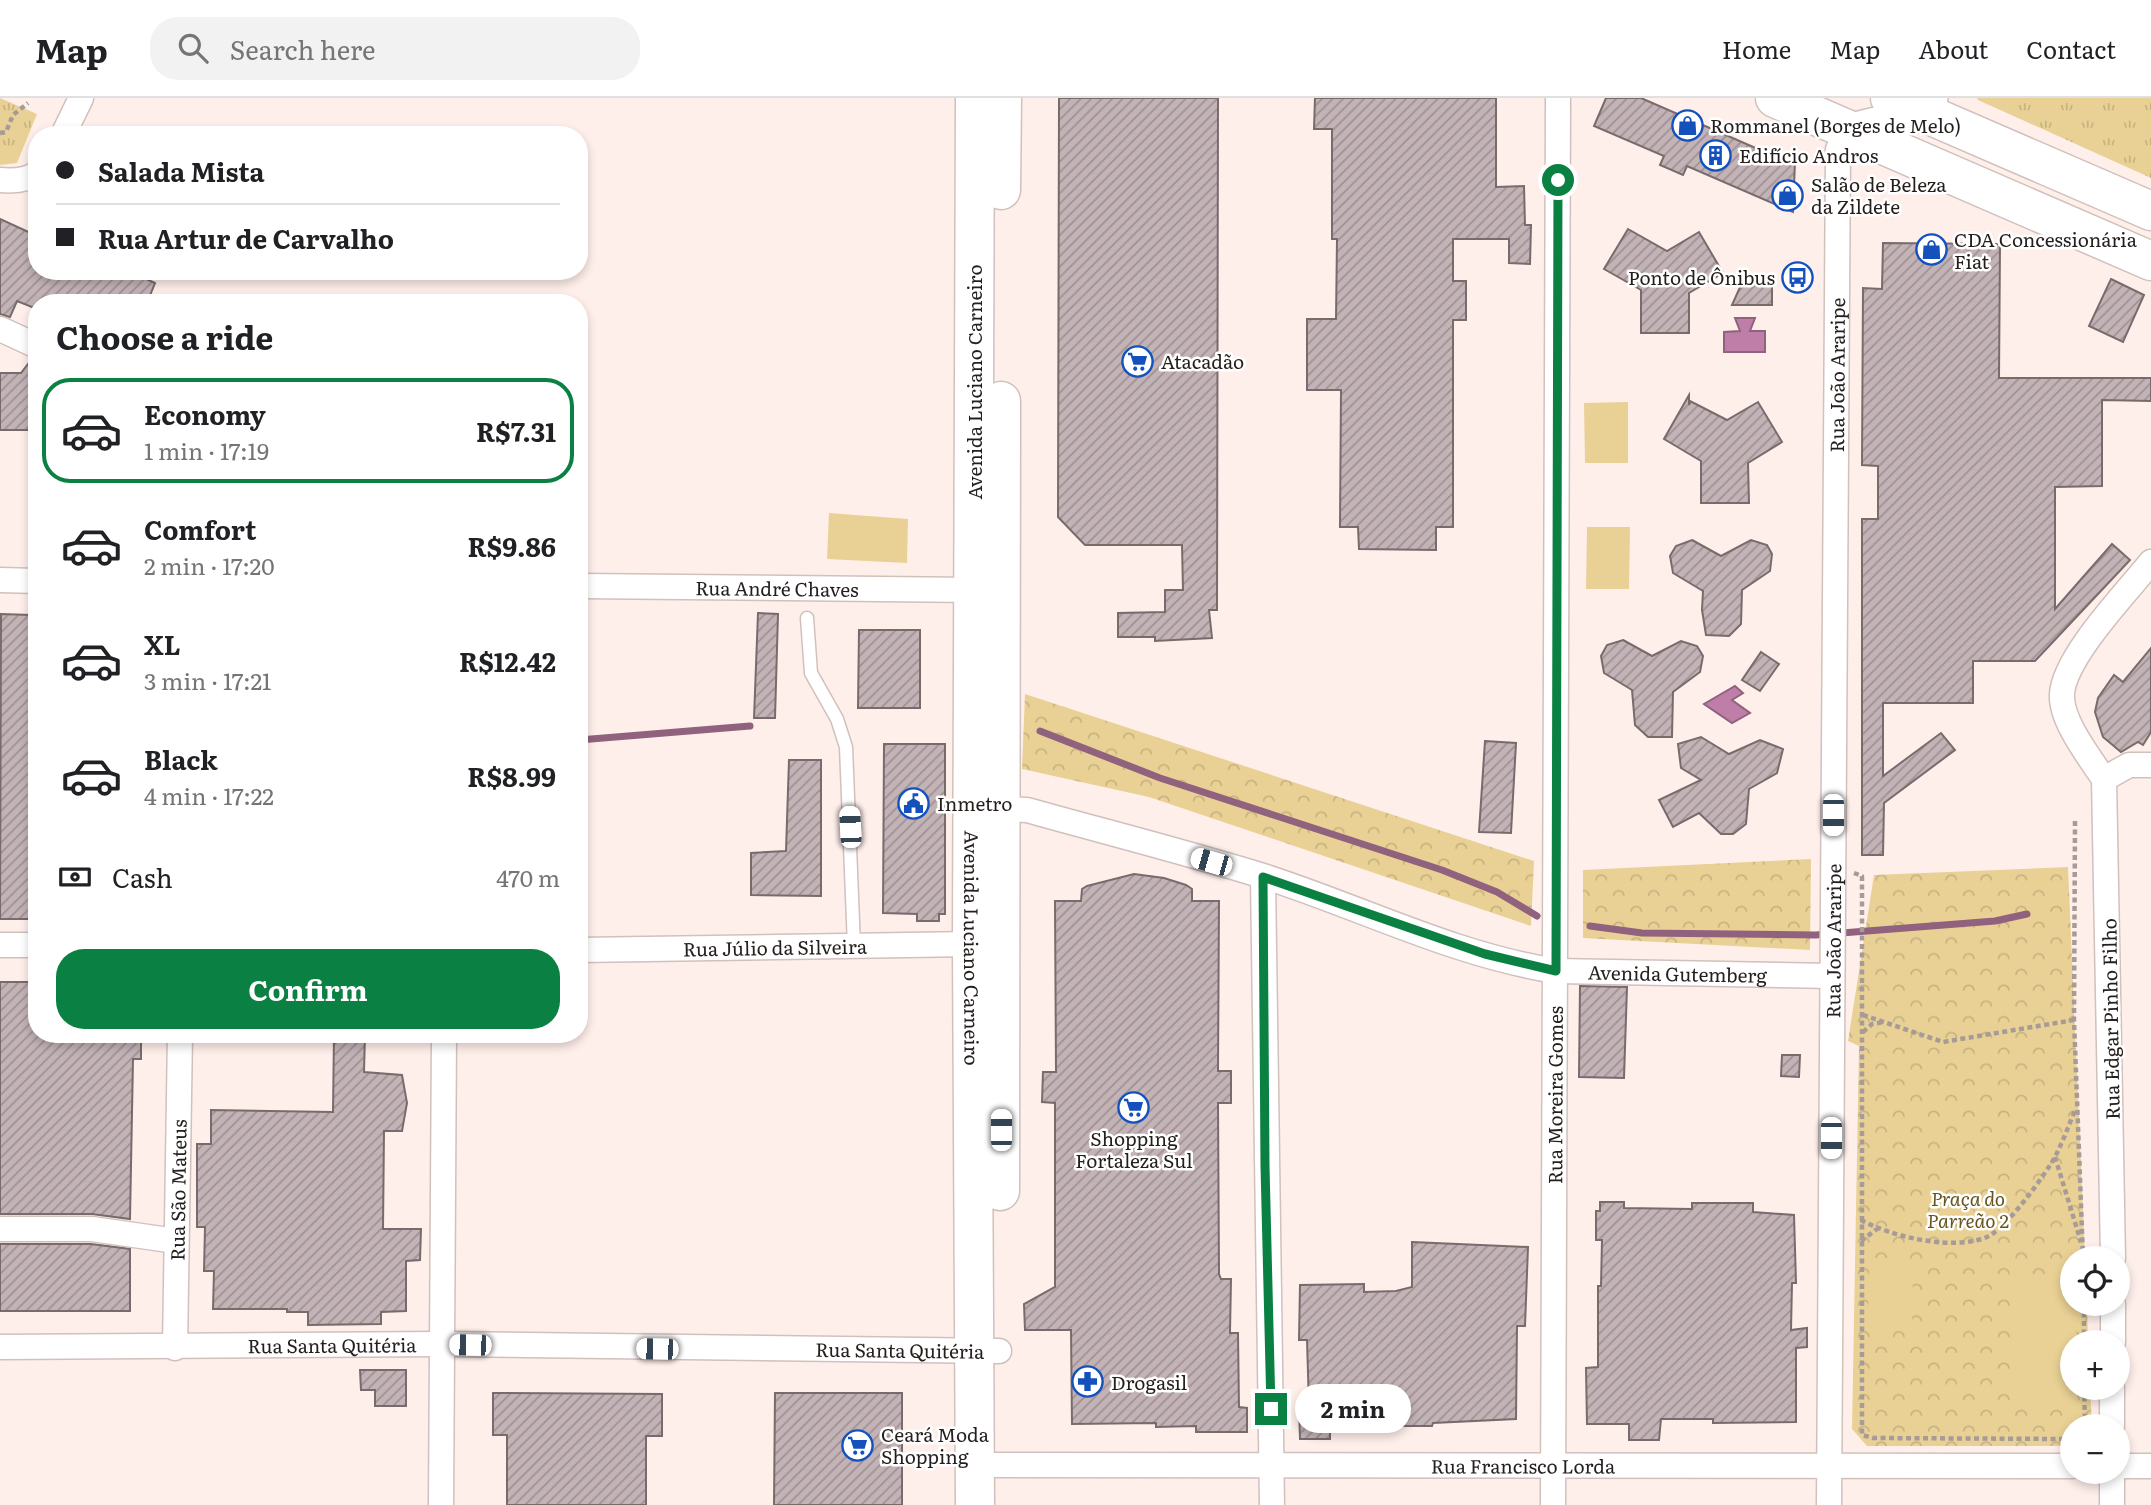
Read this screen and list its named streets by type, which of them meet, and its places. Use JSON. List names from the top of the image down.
{
  "streets": {
    "main road": ["Avenida Luciano Carneiro"],
    "street": [
      "Rua João Araripe",
      "Rua André Chaves",
      "Rua Júlio da Silveira",
      "Avenida Gutemberg",
      "Rua Edgar Pinho Filho",
      "Rua Moreira Gomes",
      "Rua São Mateus",
      "Rua Santa Quitéria",
      "Rua Francisco Lorda"
    ]
  },
  "crossings": [
    ["Rua João Araripe", "Avenida Gutemberg"],
    ["Rua João Araripe", "Rua Francisco Lorda"],
    ["Avenida Luciano Carneiro", "Rua André Chaves"],
    ["Avenida Luciano Carneiro", "Rua Júlio da Silveira"],
    ["Avenida Luciano Carneiro", "Avenida Gutemberg"],
    ["Avenida Luciano Carneiro", "Rua Santa Quitéria"],
    ["Avenida Luciano Carneiro", "Rua Francisco Lorda"],
    ["Avenida Gutemberg", "Rua Moreira Gomes"],
    ["Rua Moreira Gomes", "Rua Francisco Lorda"],
    ["Rua São Mateus", "Rua Santa Quitéria"]
  ],
  "parks": ["Praça do Parreão 2"],
  "places": {
    "shop": ["Rommanel (Borges de Melo)", "Salão de Beleza da Zildete", "CDA Concessionária Fiat"],
    "building": ["Edifício Andros"],
    "bus stop": ["Ponto de Ônibus"],
    "supermarket": ["Atacadão", "Shopping Fortaleza Sul", "Ceará Moda Shopping"],
    "public building": ["Inmetro"],
    "pharmacy": ["Drogasil"]
  },
  "page": {
    "header": "Map",
    "search": "Search here",
    "nav": [
      "Home",
      "Map",
      "About",
      "Contact"
    ],
    "banner": ["Salada Mista", "Rua Artur de Carvalho"],
    "heading": "Choose a ride",
    "list": [
      {
        "name": "Economy",
        "note": "1 min · 17:19",
        "value": "R$7.31"
      },
      {
        "name": "Comfort",
        "note": "2 min · 17:20",
        "value": "R$9.86"
      },
      {
        "name": "XL",
        "note": "3 min · 17:21",
        "value": "R$12.42"
      },
      {
        "name": "Black",
        "note": "4 min · 17:22",
        "value": "R$8.99"
      }
    ],
    "pay": ["Cash", "470 m"],
    "buttons": "Confirm",
    "map_buttons": ["+", "−"],
    "bubble": "2 min"
  }
}
